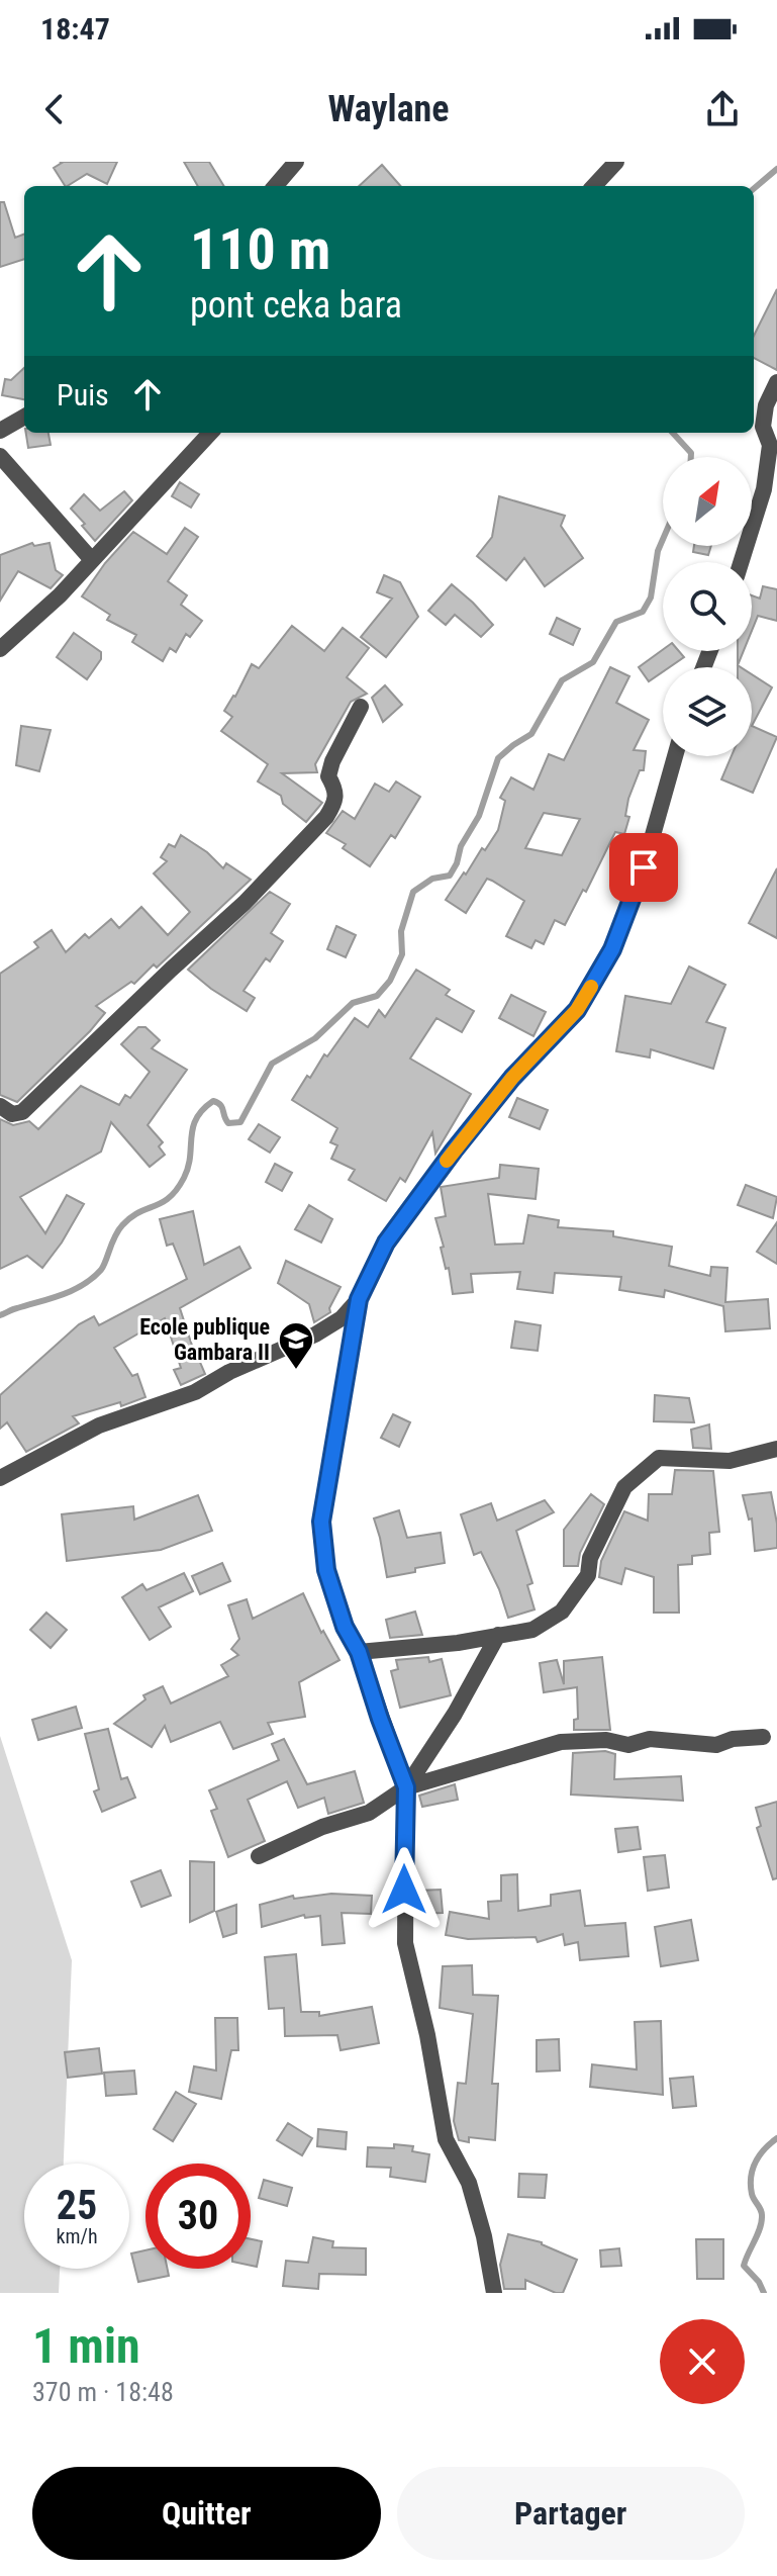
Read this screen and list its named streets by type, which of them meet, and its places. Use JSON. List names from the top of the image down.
{
  "places": {
    "school or university": ["Ecole publique Gambara II"]
  },
  "north": "top right",
  "page": {
    "status": "18:47",
    "header": "Waylane",
    "turn": ["110 m", "pont ceka bara"],
    "then": "Puis",
    "speed": "25 km/h",
    "limit": "30",
    "heading": ["1 min", "370 m · 18:48"],
    "buttons": ["Quitter", "Partager"]
  }
}
